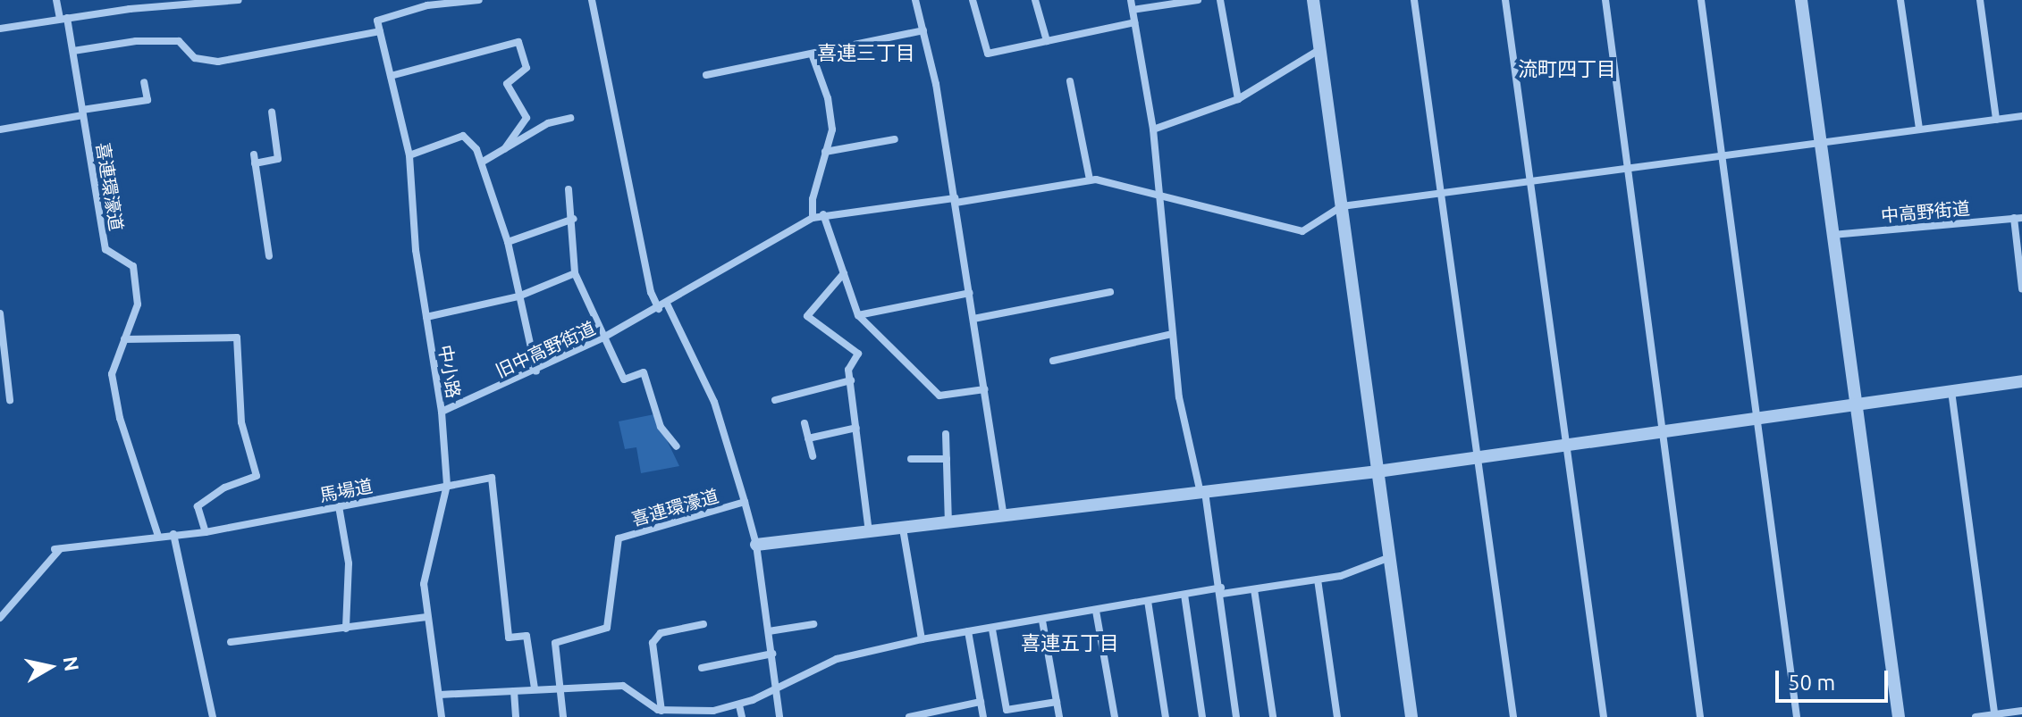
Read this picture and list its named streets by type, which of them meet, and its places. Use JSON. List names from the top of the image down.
{
  "streets": {
    "street": [
      "喜連環濠道",
      "中高野街道",
      "旧中高野街道",
      "中小路",
      "馬場道"
    ]
  },
  "crossings": [
    ["喜連環濠道", "旧中高野街道"],
    ["喜連環濠道", "馬場道"],
    ["旧中高野街道", "中小路"],
    ["中小路", "馬場道"]
  ],
  "districts": ["喜連三丁目", "流町四丁目", "喜連五丁目"],
  "scale_bar": "50 m",
  "north": "right"
}
